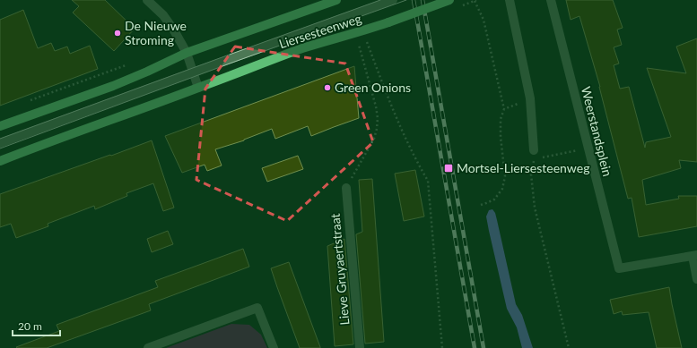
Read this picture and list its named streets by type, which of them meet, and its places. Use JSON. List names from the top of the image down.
{
  "streets": {
    "main road": ["Liersesteenweg"],
    "street": ["Weerstandsplein", "Lieve Gruyaertstraat"]
  },
  "places": {
    "other": ["De Nieuwe Stroming", "Green Onions"],
    "transit": ["Mortsel-Liersesteenweg"]
  },
  "scale_bar": "20 m"
}
